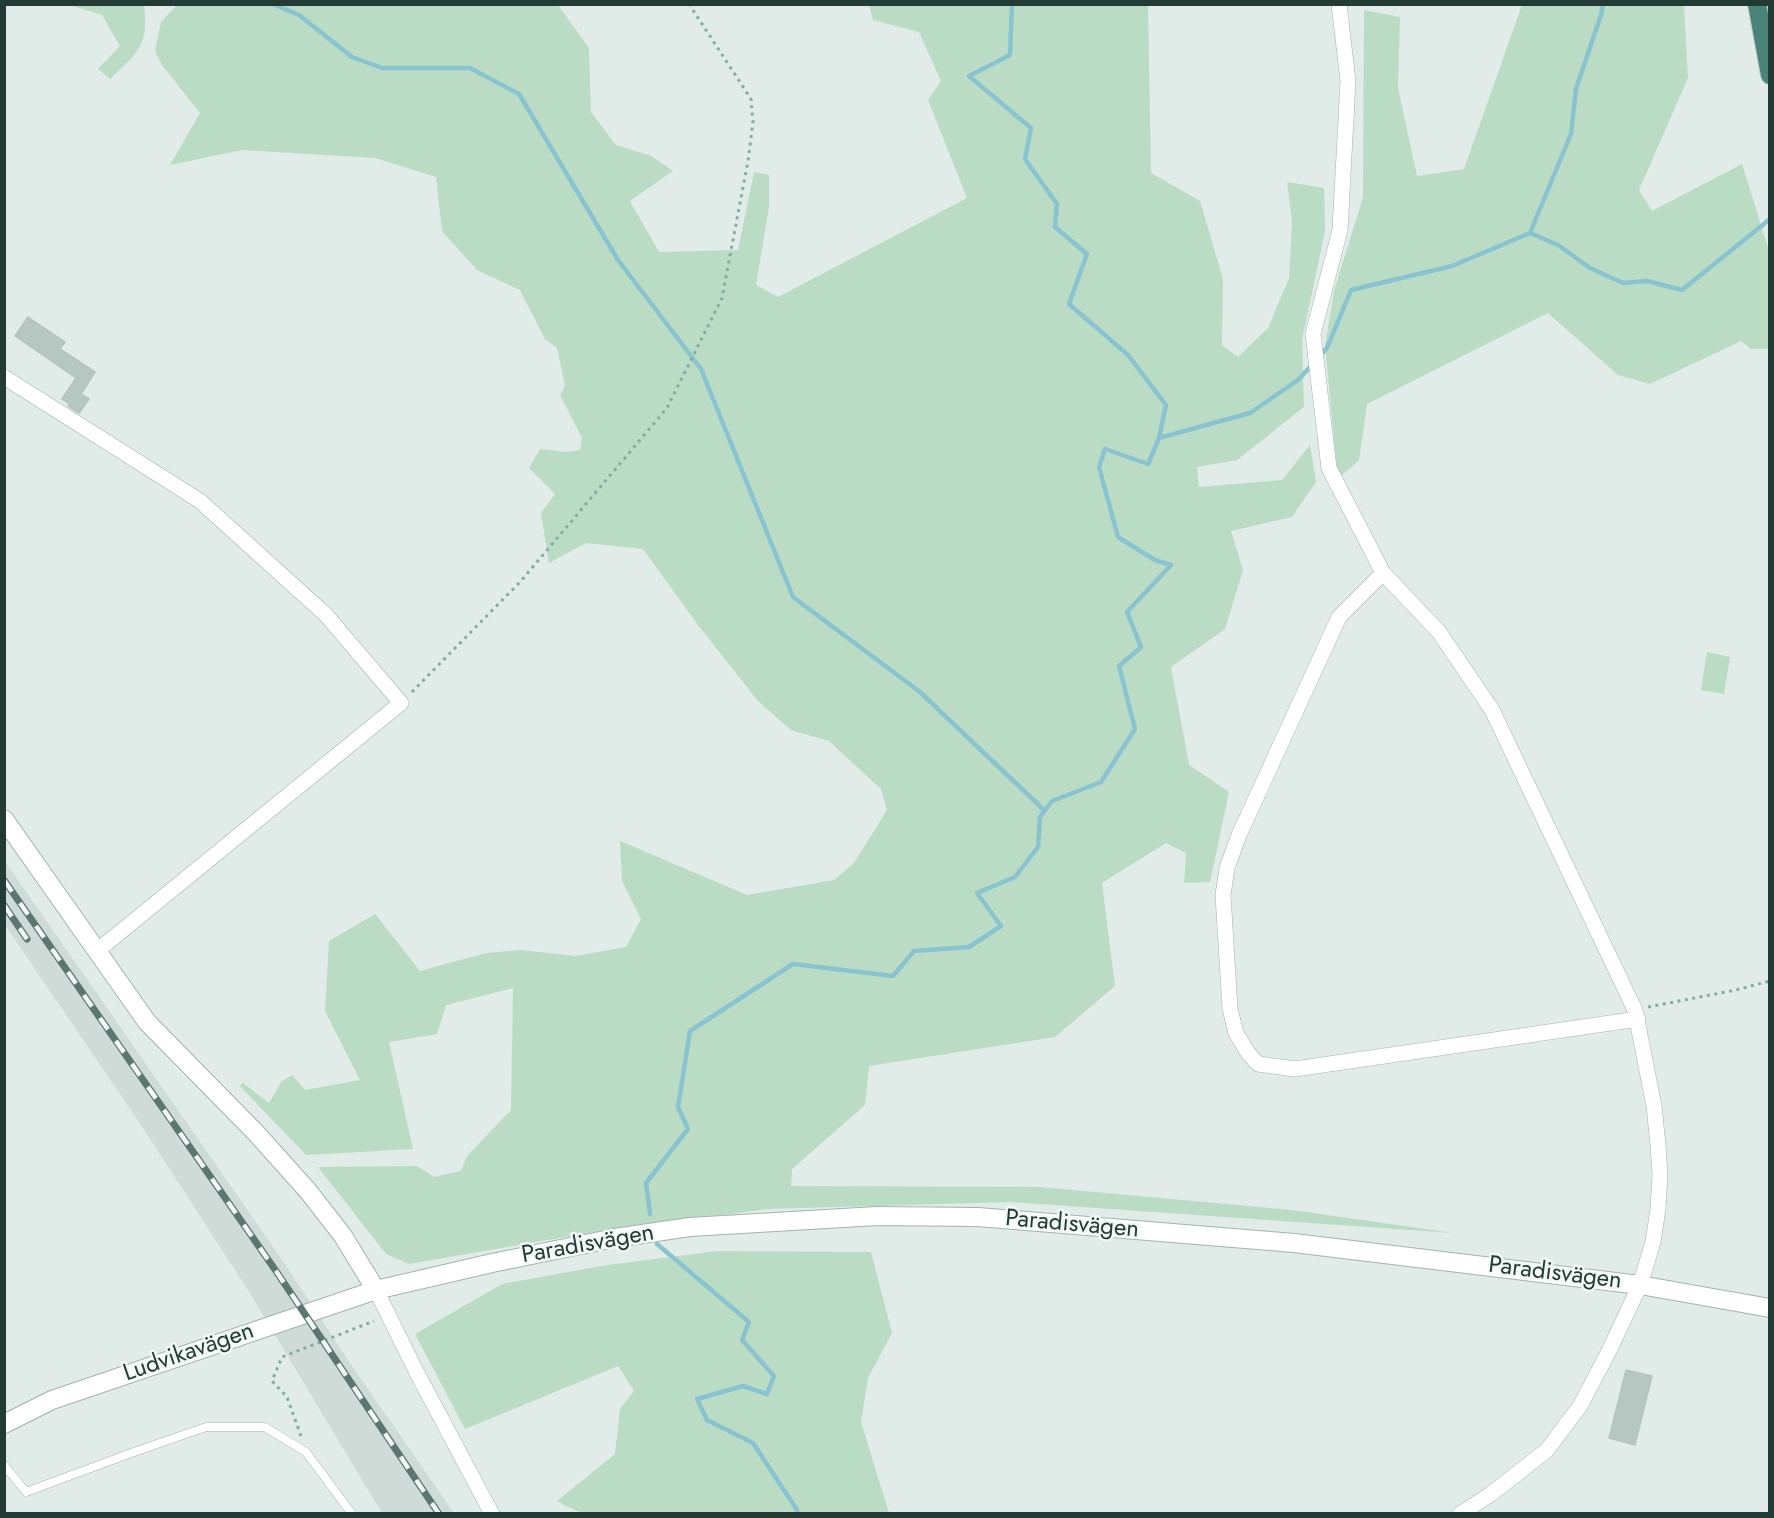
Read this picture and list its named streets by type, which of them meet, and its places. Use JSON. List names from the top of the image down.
{
  "streets": {
    "street": ["Paradisvägen", "Ludvikavägen"]
  },
  "crossings": [
    ["Paradisvägen", "Ludvikavägen"]
  ]
}
